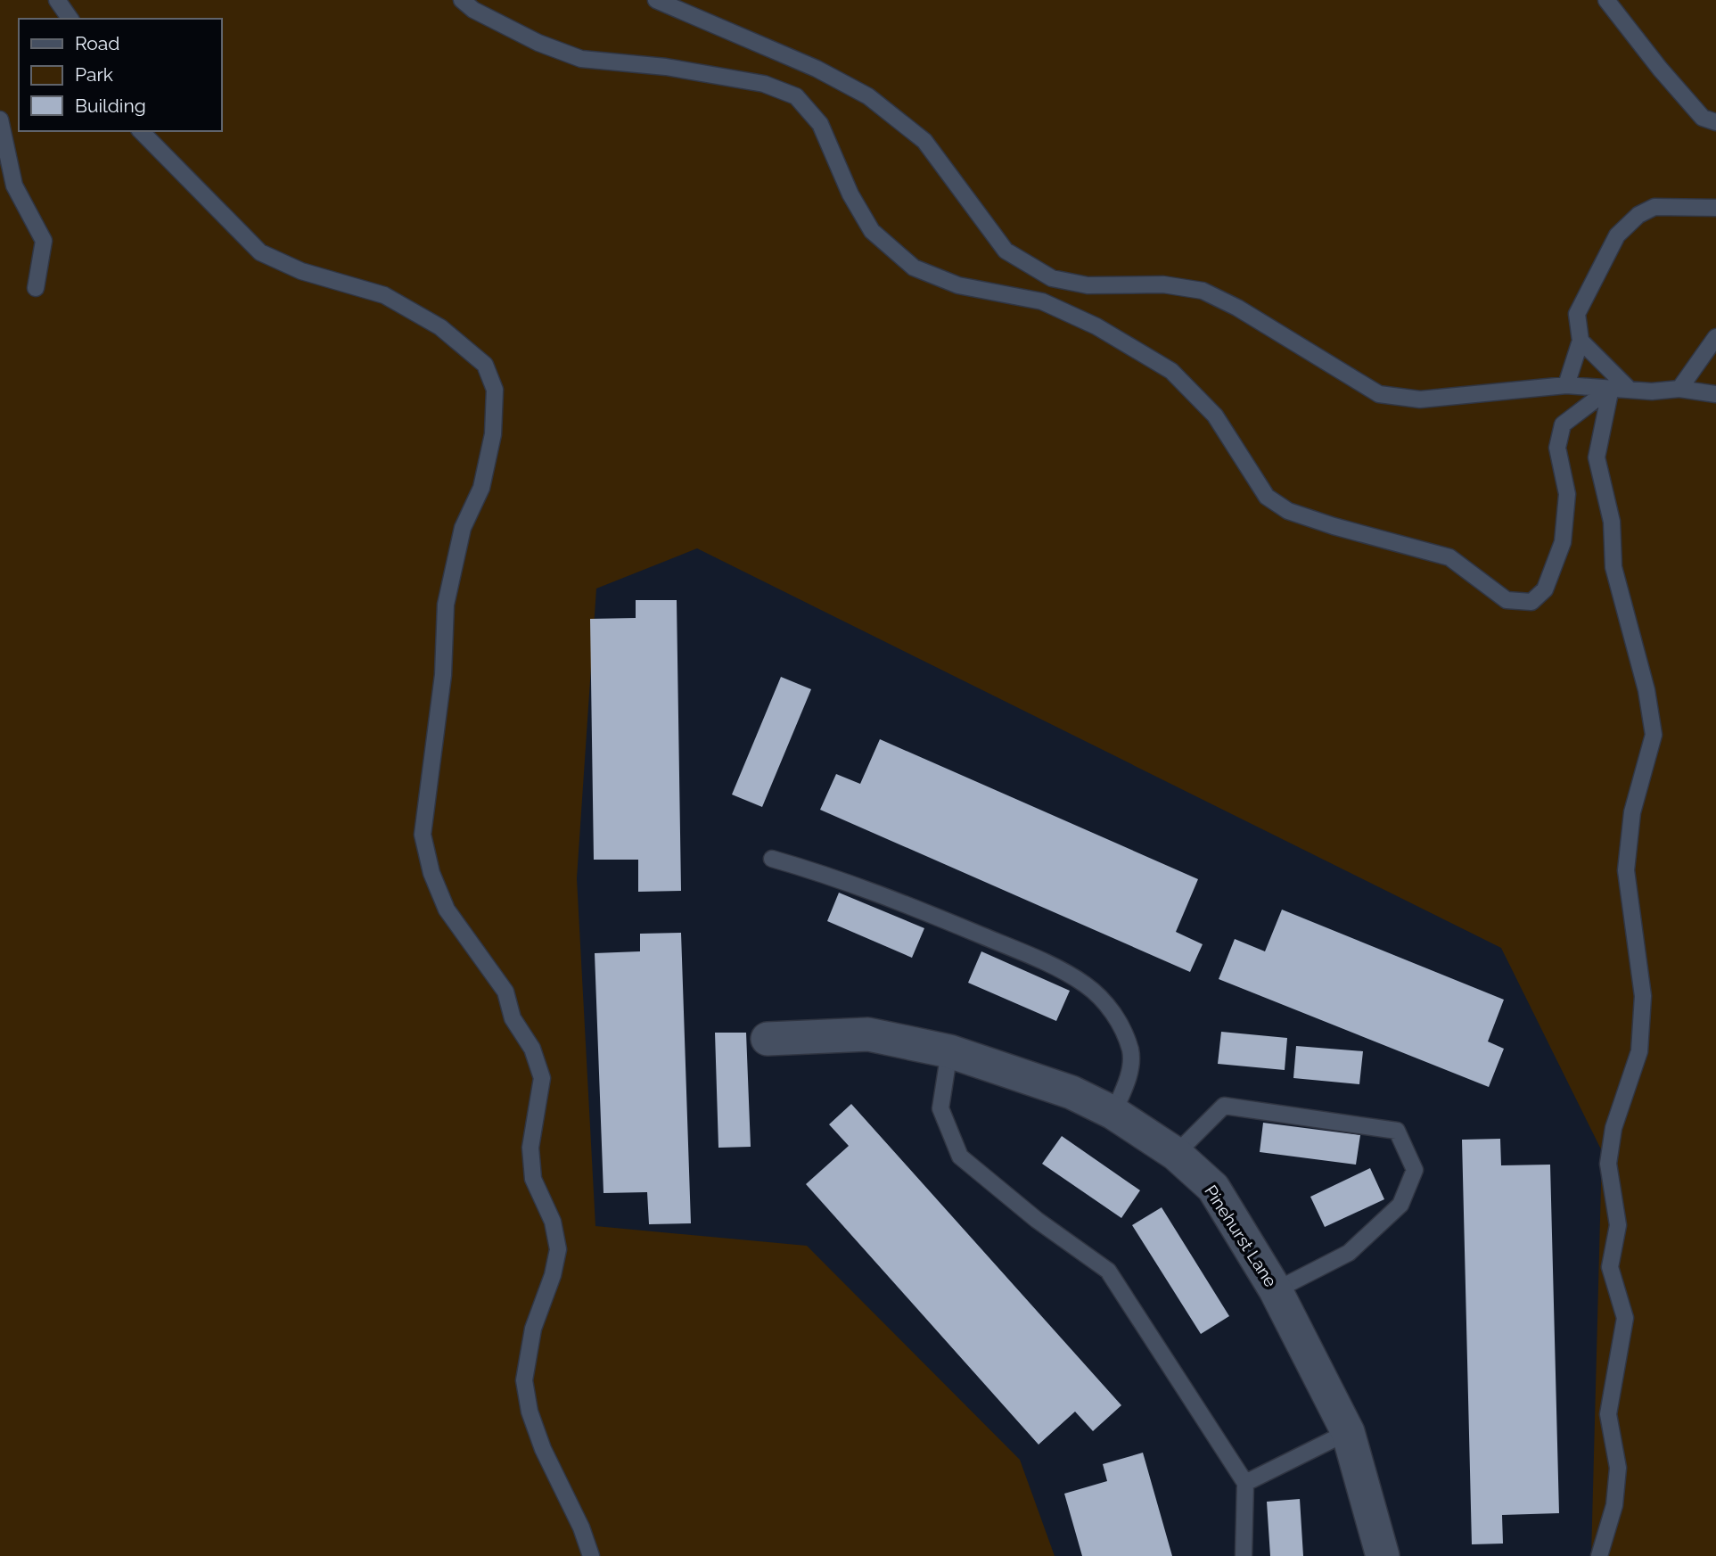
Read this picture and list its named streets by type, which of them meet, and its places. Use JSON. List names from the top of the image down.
{
  "streets": {
    "street": ["Pinehurst Lane"]
  },
  "legend": ["Road", "Park", "Building"]
}
